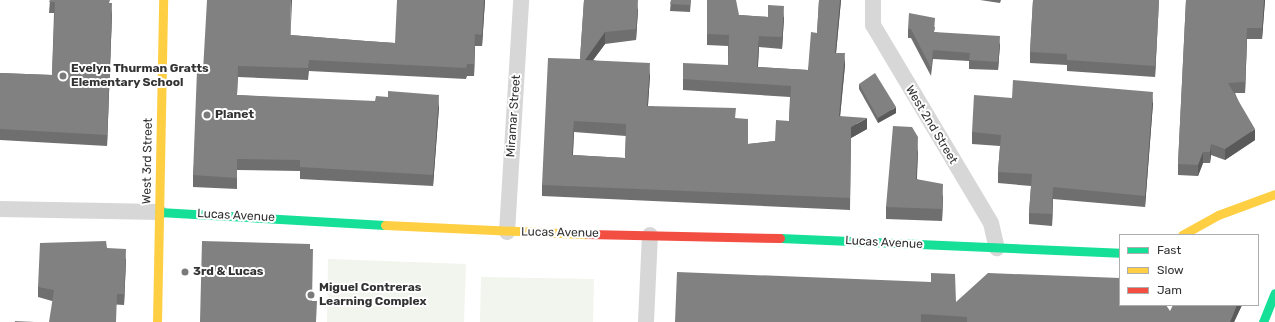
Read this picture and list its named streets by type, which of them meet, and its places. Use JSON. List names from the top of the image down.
{
  "streets": {
    "street": [
      "Miramar Street",
      "West 2nd Street",
      "West 3rd Street",
      "Lucas Avenue"
    ]
  },
  "crossings": [
    ["Miramar Street", "Lucas Avenue"],
    ["West 2nd Street", "Lucas Avenue"],
    ["West 3rd Street", "Lucas Avenue"]
  ],
  "places": [
    "Evelyn Thurman Gratts Elementary School",
    "Planet",
    "3rd & Lucas",
    "Miguel Contreras Learning Complex"
  ],
  "legend": ["Fast", "Slow", "Jam"]
}
